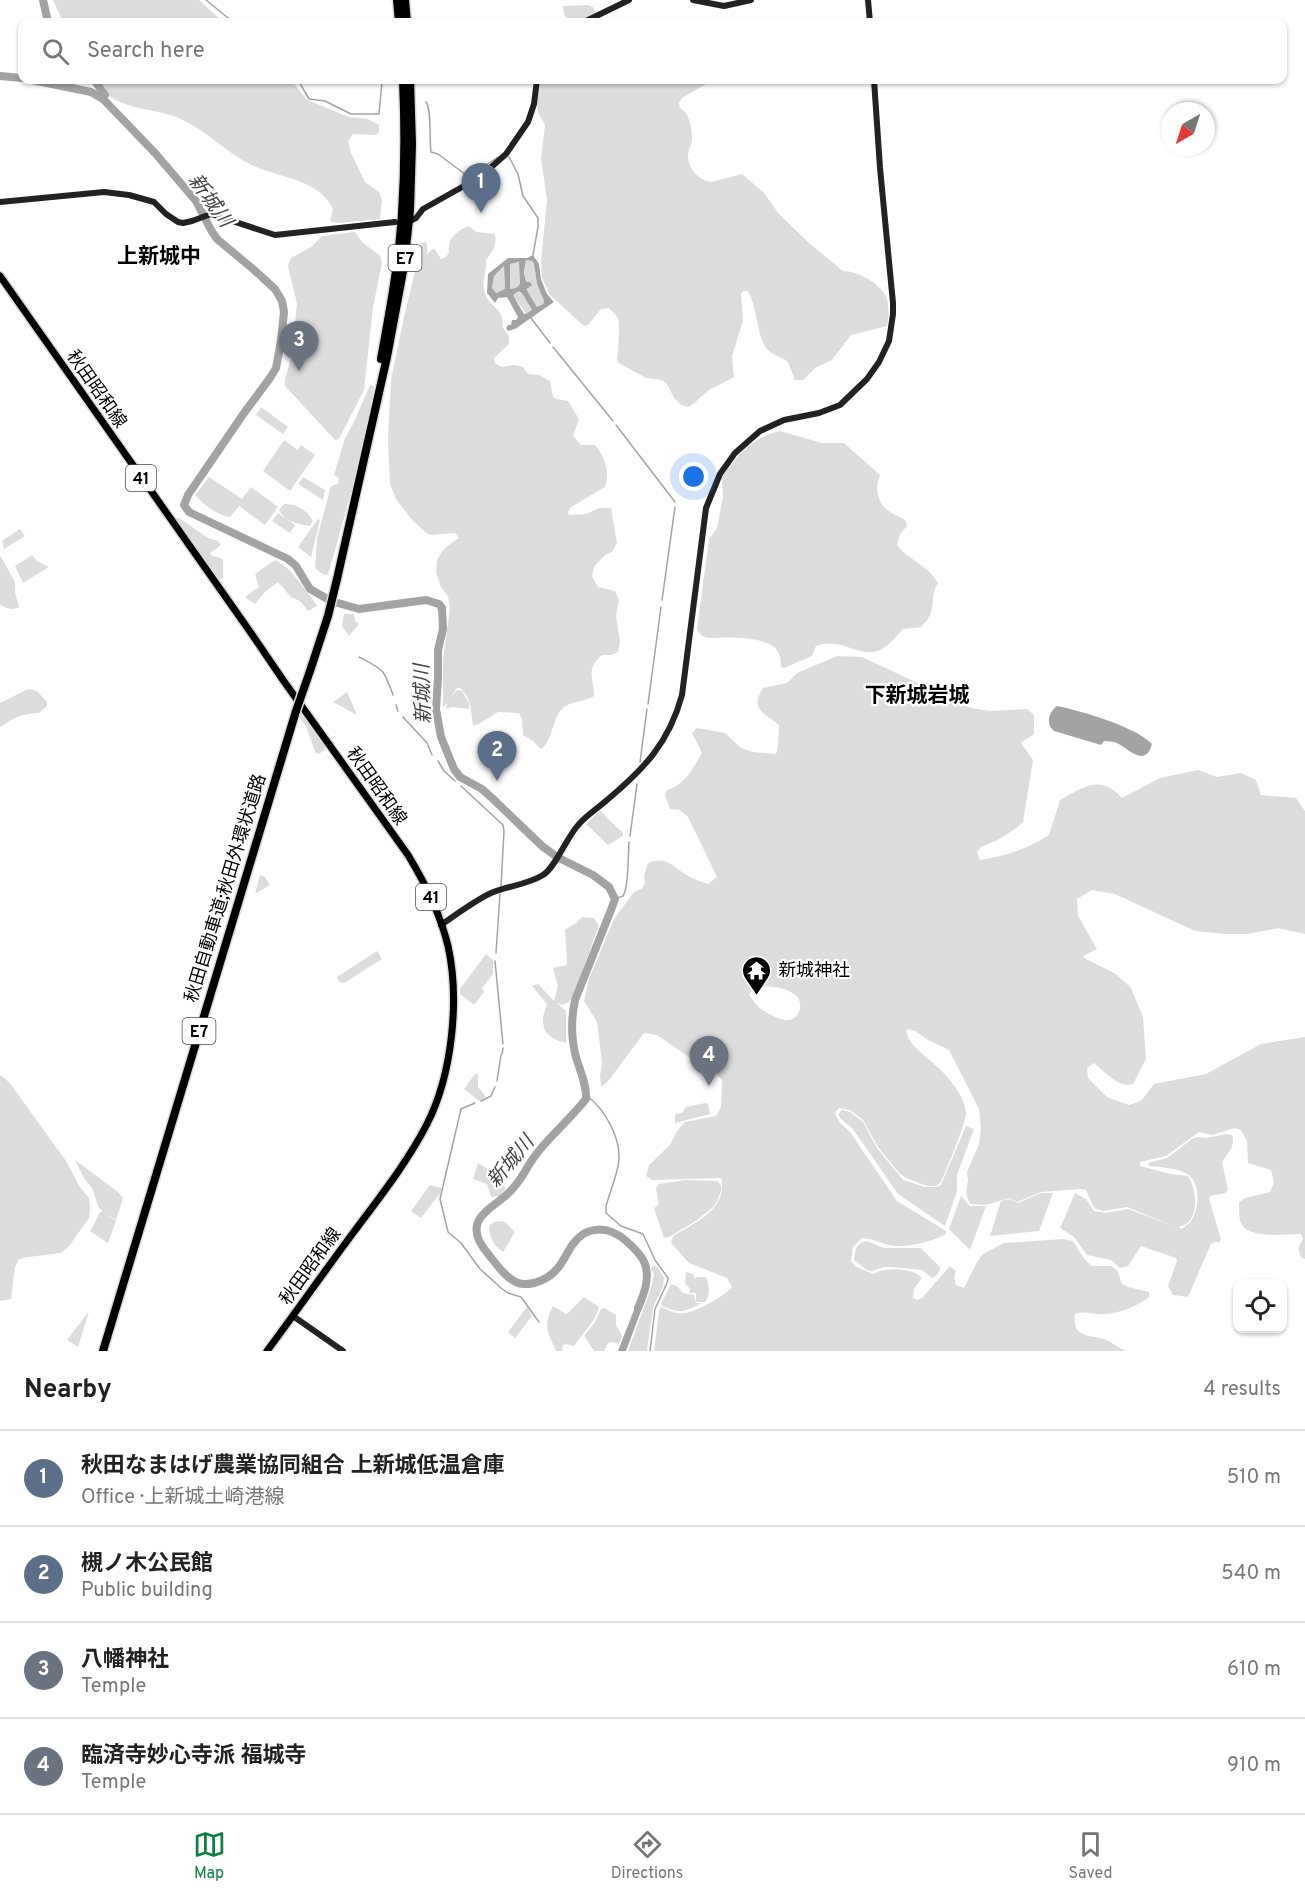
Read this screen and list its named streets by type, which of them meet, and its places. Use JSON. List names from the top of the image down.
{
  "streets": {
    "highway": ["E7", "秋田自動車道;秋田外環状道路"],
    "main road": ["秋田昭和線", "41"]
  },
  "districts": ["上新城中", "下新城岩城"],
  "water": ["新城川"],
  "places": {
    "temple": ["新城神社"]
  },
  "north": "bottom left",
  "page": {
    "search": "Search here",
    "pins": [
      "1",
      "3",
      "2",
      "4"
    ],
    "heading": ["Nearby", "4 results"],
    "list": [
      {
        "mark": "1",
        "name": "秋田なまはげ農業協同組合 上新城低温倉庫",
        "note": "Office · 上新城土崎港線",
        "value": "510 m"
      },
      {
        "mark": "2",
        "name": "槻ノ木公民館",
        "note": "Public building",
        "value": "540 m"
      },
      {
        "mark": "3",
        "name": "八幡神社",
        "note": "Temple",
        "value": "610 m"
      },
      {
        "mark": "4",
        "name": "臨済寺妙心寺派 福城寺",
        "note": "Temple",
        "value": "910 m"
      }
    ],
    "nav": ["Map", "Directions", "Saved"]
  }
}
